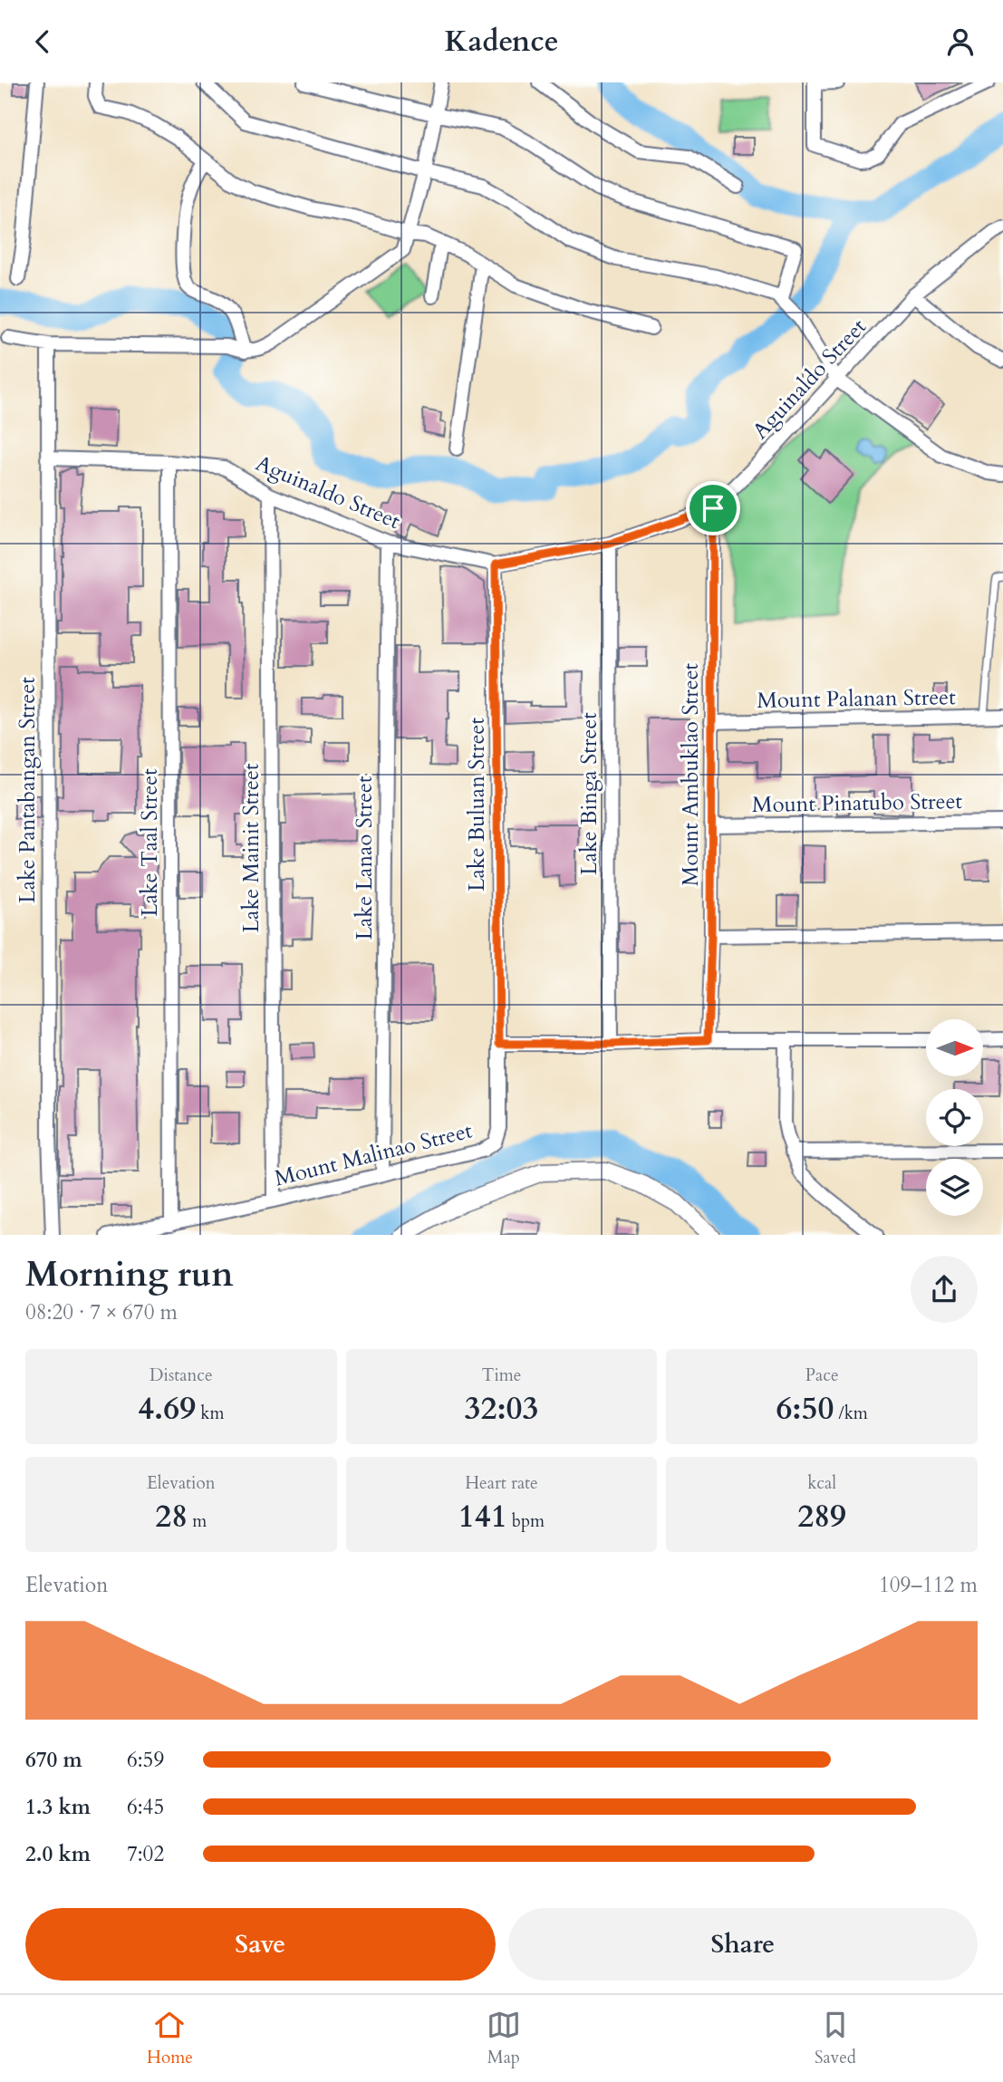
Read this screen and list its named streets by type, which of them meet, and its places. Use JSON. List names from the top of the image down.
{
  "streets": {
    "street": [
      "Aguinaldo Street",
      "Mount Palanan Street",
      "Mount Ambuklao Street",
      "Lake Pantabangan Street",
      "Lake Binga Street",
      "Mount Pinatubo Street",
      "Lake Buluan Street",
      "Lake Taal Street",
      "Lake Mainit Street",
      "Lake Lanao Street",
      "Mount Malinao Street"
    ]
  },
  "crossings": [
    ["Aguinaldo Street", "Mount Ambuklao Street"],
    ["Aguinaldo Street", "Lake Pantabangan Street"],
    ["Aguinaldo Street", "Lake Binga Street"],
    ["Aguinaldo Street", "Lake Buluan Street"],
    ["Aguinaldo Street", "Lake Taal Street"],
    ["Aguinaldo Street", "Lake Mainit Street"],
    ["Aguinaldo Street", "Lake Lanao Street"],
    ["Mount Palanan Street", "Mount Ambuklao Street"],
    ["Mount Ambuklao Street", "Mount Pinatubo Street"],
    ["Lake Buluan Street", "Mount Malinao Street"],
    ["Lake Taal Street", "Mount Malinao Street"],
    ["Lake Mainit Street", "Mount Malinao Street"],
    ["Lake Lanao Street", "Mount Malinao Street"]
  ],
  "north": "right",
  "page": {
    "header": "Kadence",
    "heading": ["Morning run", "08:20 · 7 × 670 m"],
    "stats": [
      ["Distance", "4.69 km"],
      ["Time", "32:03"],
      ["Pace", "6:50 /km"],
      ["Elevation", "28 m"],
      ["Heart rate", "141 bpm"],
      ["kcal", "289"]
    ],
    "chart": ["Elevation", "109–112 m"],
    "list": [
      {
        "name": "670 m",
        "note": "6:59"
      },
      {
        "name": "1.3 km",
        "note": "6:45"
      },
      {
        "name": "2.0 km",
        "note": "7:02"
      }
    ],
    "buttons": ["Save", "Share"],
    "tabs": ["Home", "Map", "Saved"]
  }
}
